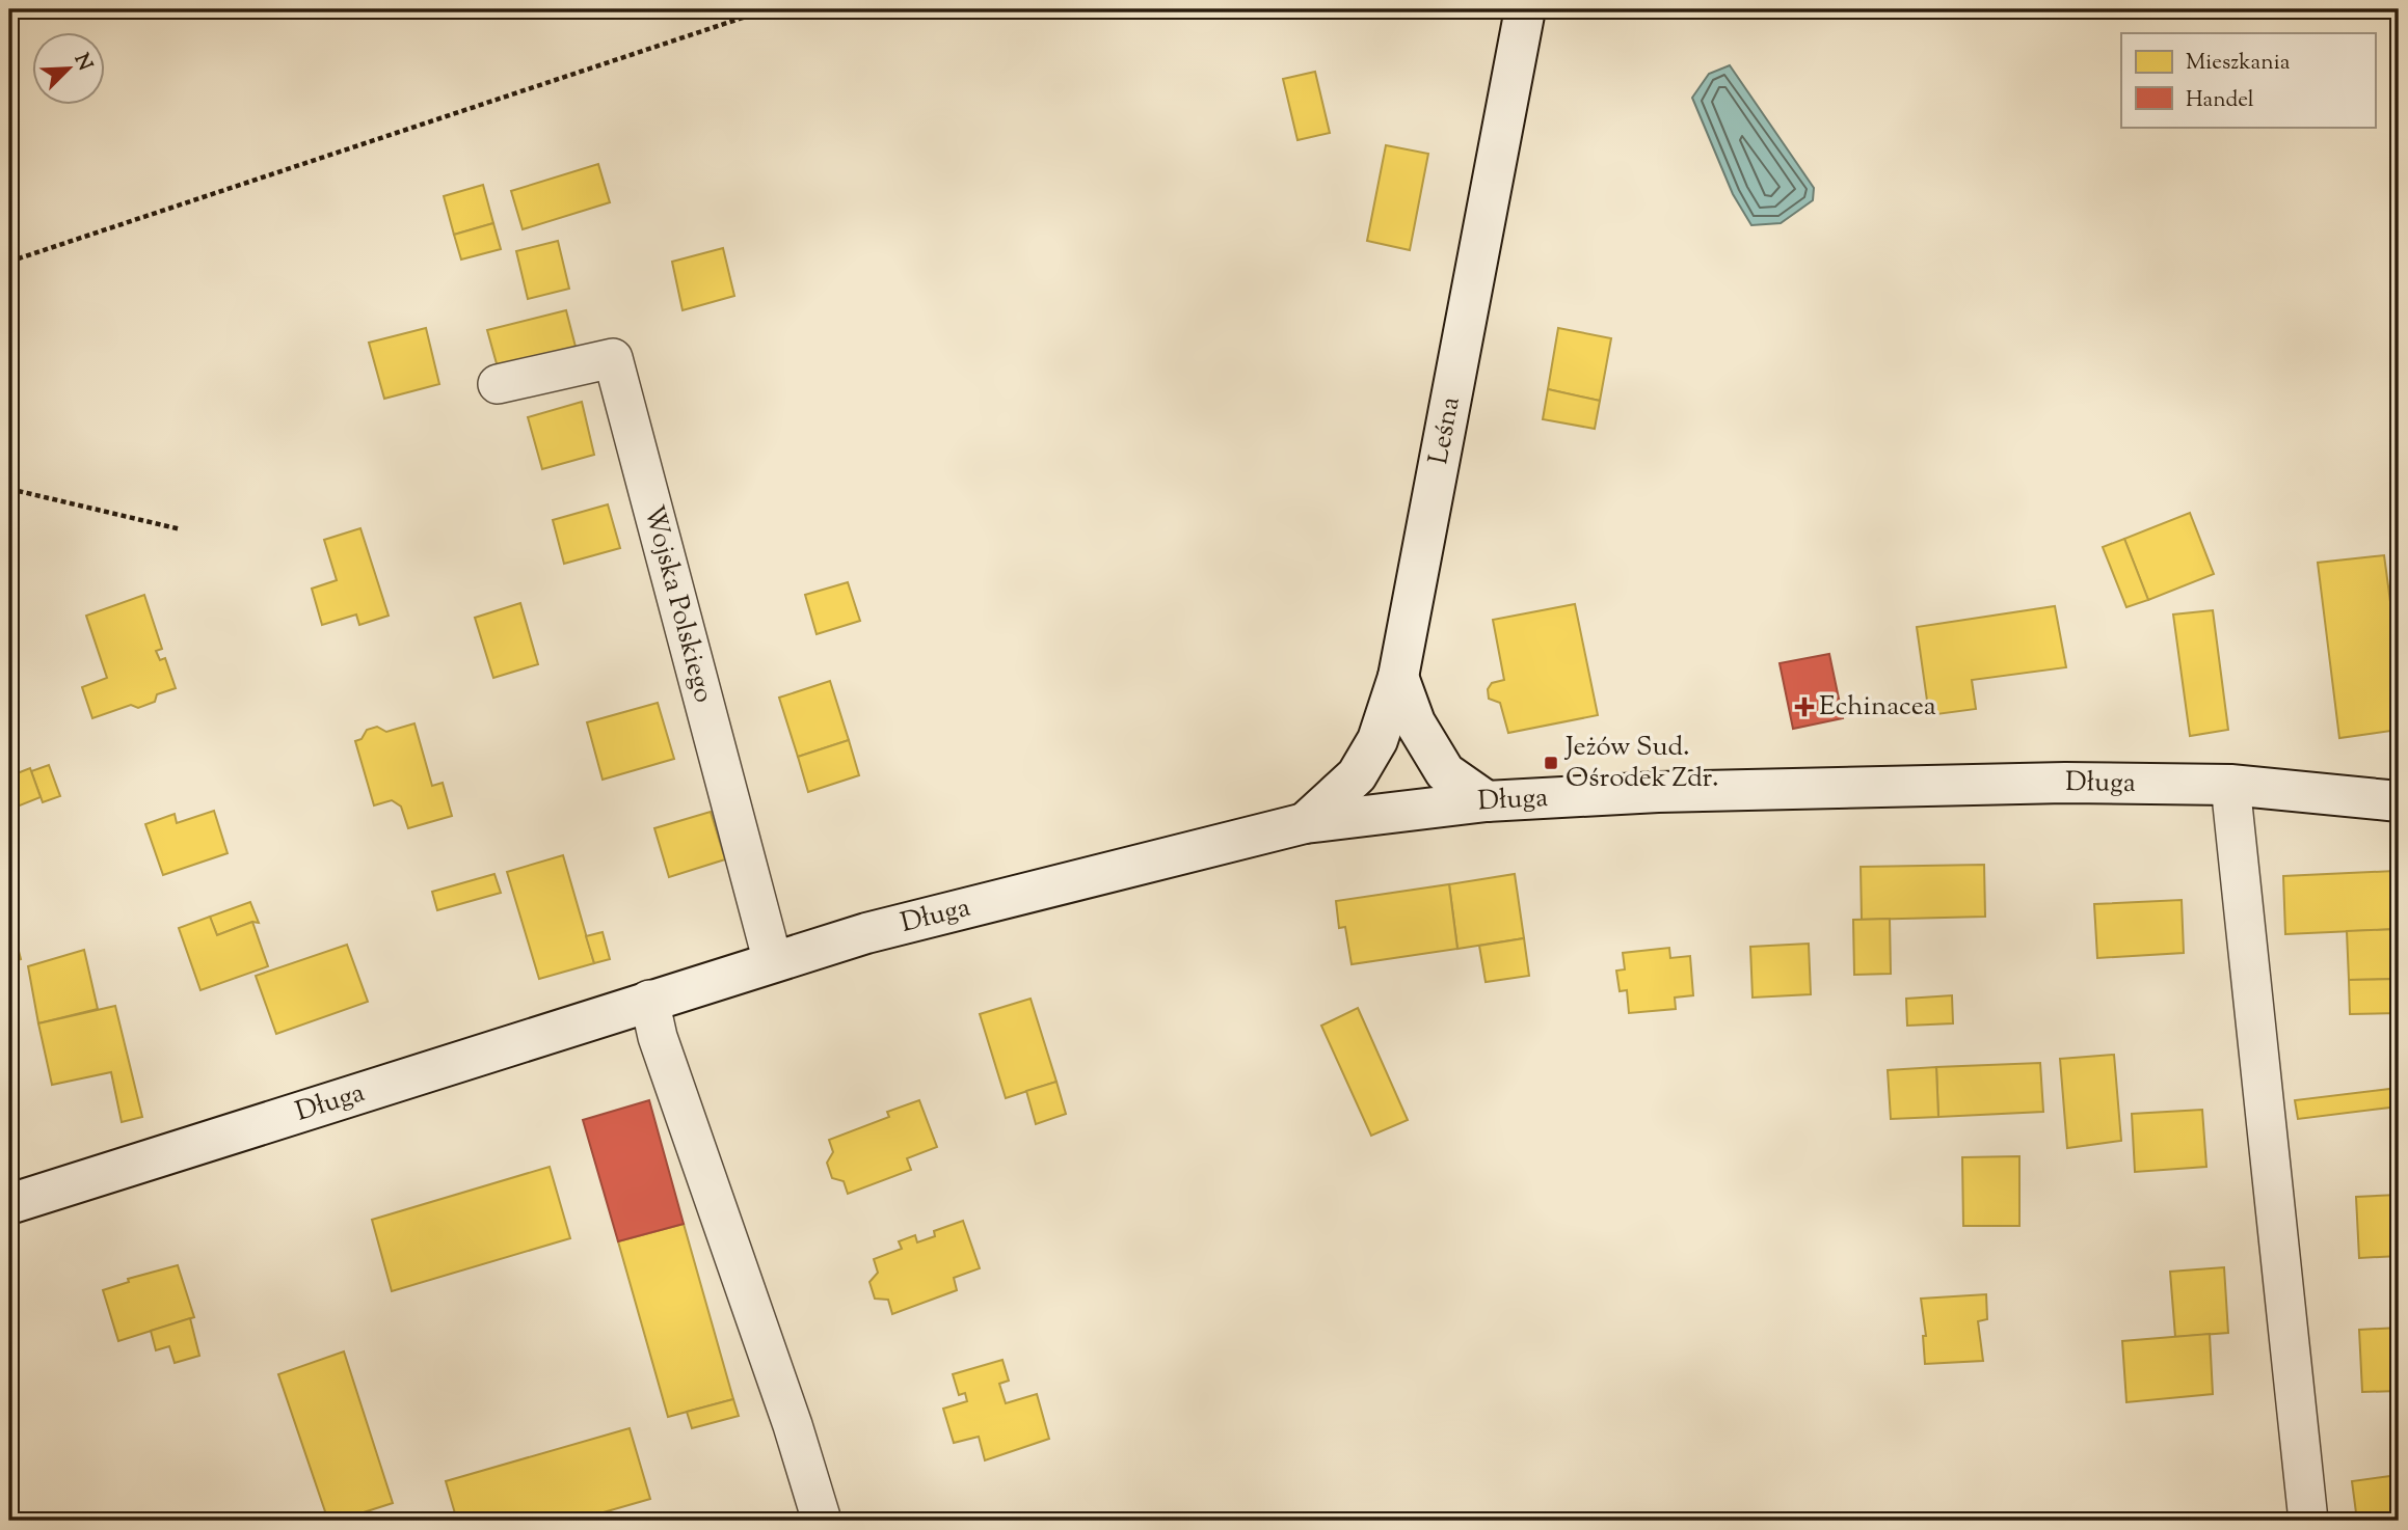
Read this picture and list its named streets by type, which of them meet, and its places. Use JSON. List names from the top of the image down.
{
  "streets": {
    "street": ["Leśna", "Wojska Polskiego", "Długa"]
  },
  "crossings": [
    ["Leśna", "Długa"],
    ["Wojska Polskiego", "Długa"]
  ],
  "places": {
    "health": ["Echinacea"],
    "transit": ["Jeżów Sud. Ośrodek Zdr."]
  },
  "legend": ["Mieszkania", "Handel"],
  "north": "top right"
}
